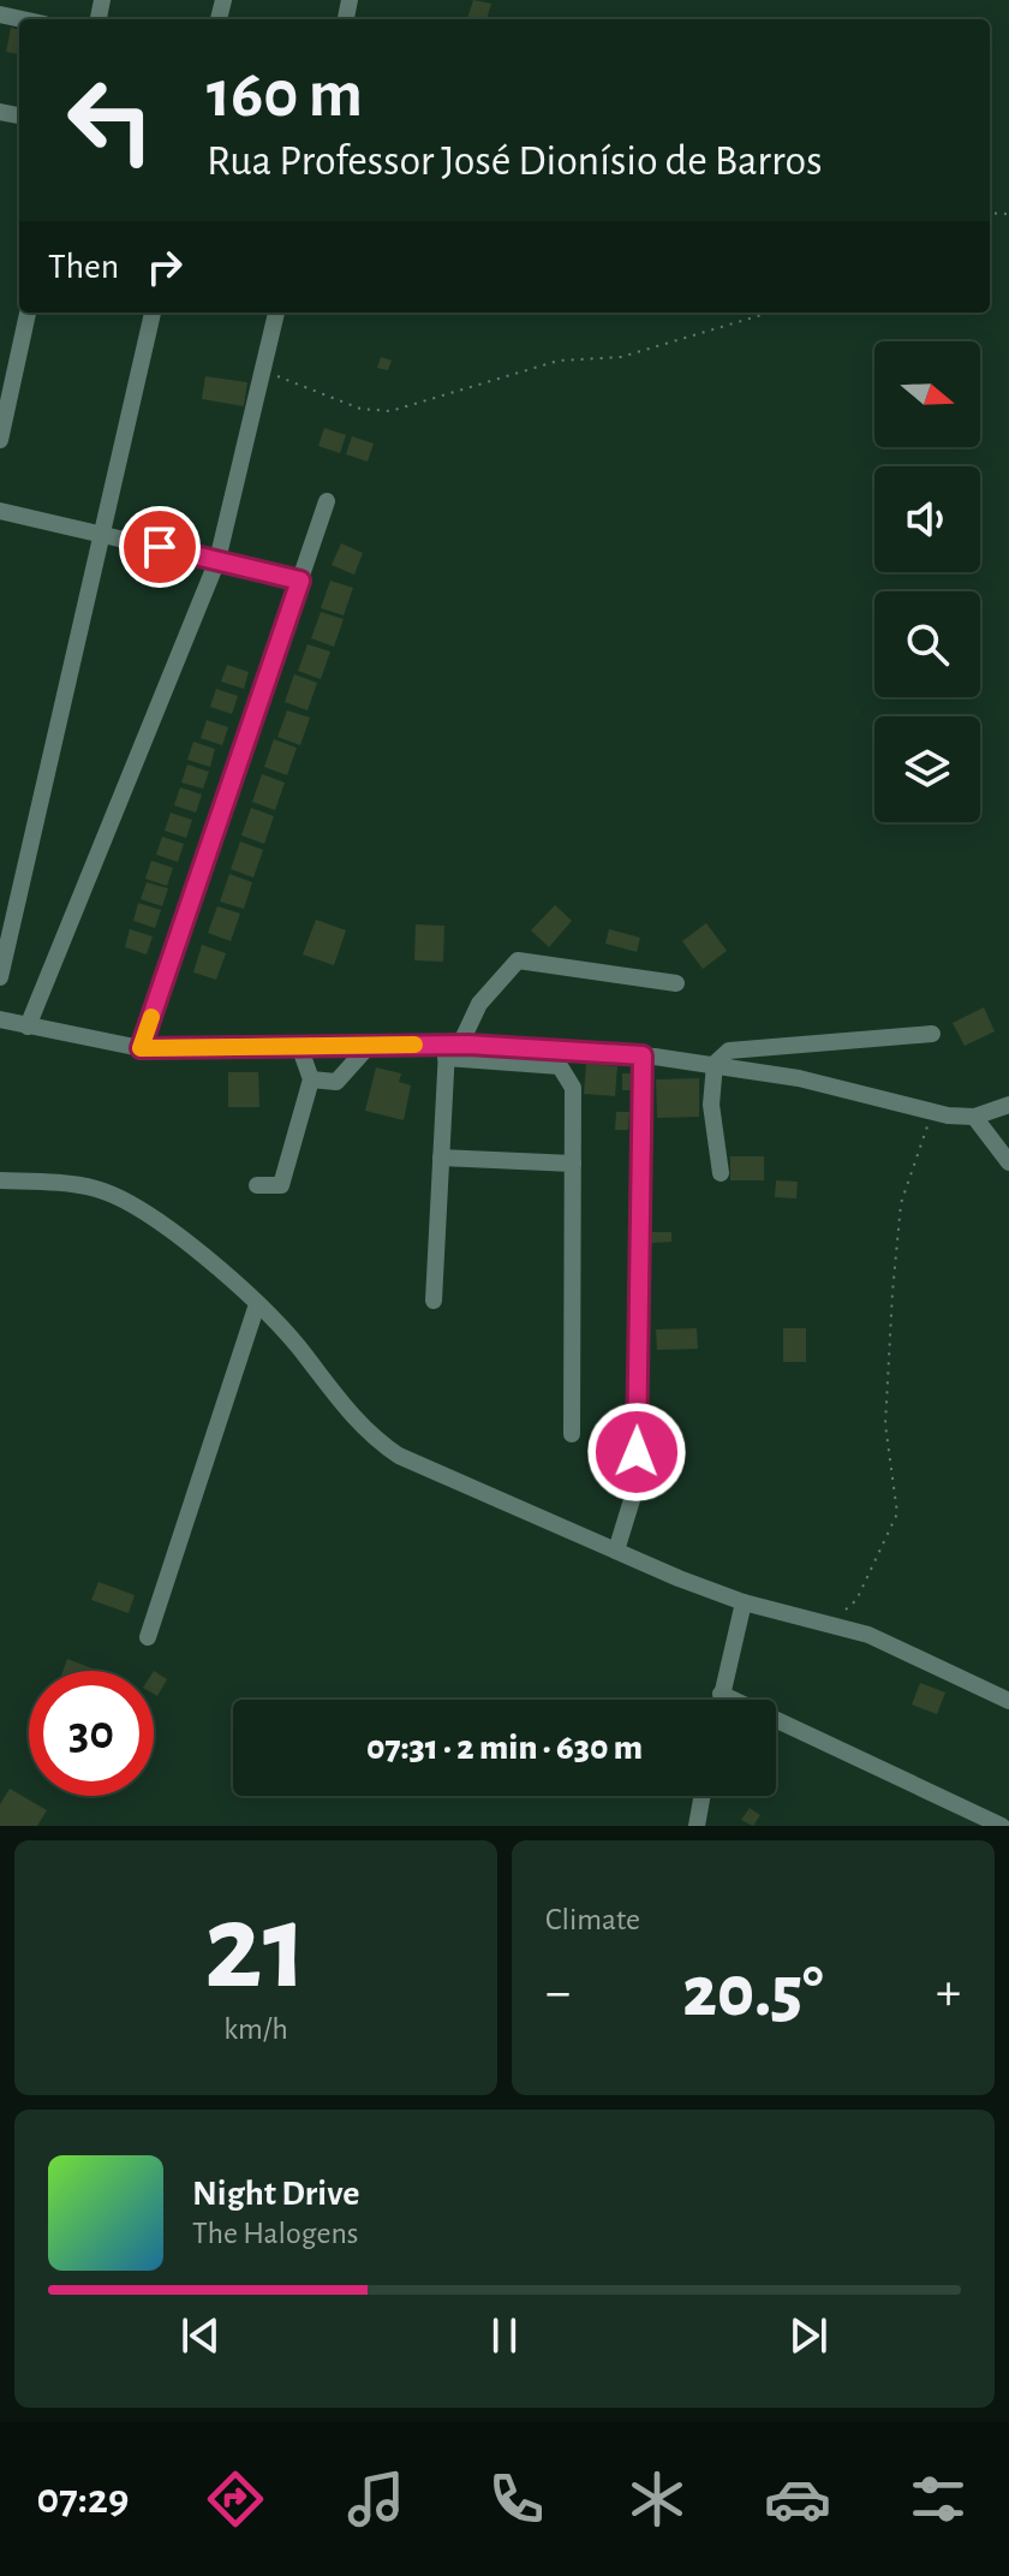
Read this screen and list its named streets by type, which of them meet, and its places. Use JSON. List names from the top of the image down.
{
  "north": "right",
  "page": {
    "turn": ["160 m", "Rua Professor José Dionísio de Barros"],
    "then": "Then",
    "limit": "30",
    "trip": "07:31 · 2 min · 630 m",
    "tile": [
      ["21", "km/h"],
      "Climate"
    ],
    "heat": ["−", "20.5°", "+"],
    "song": ["Night Drive", "The Halogens"],
    "tabs": "07:29"
  }
}
